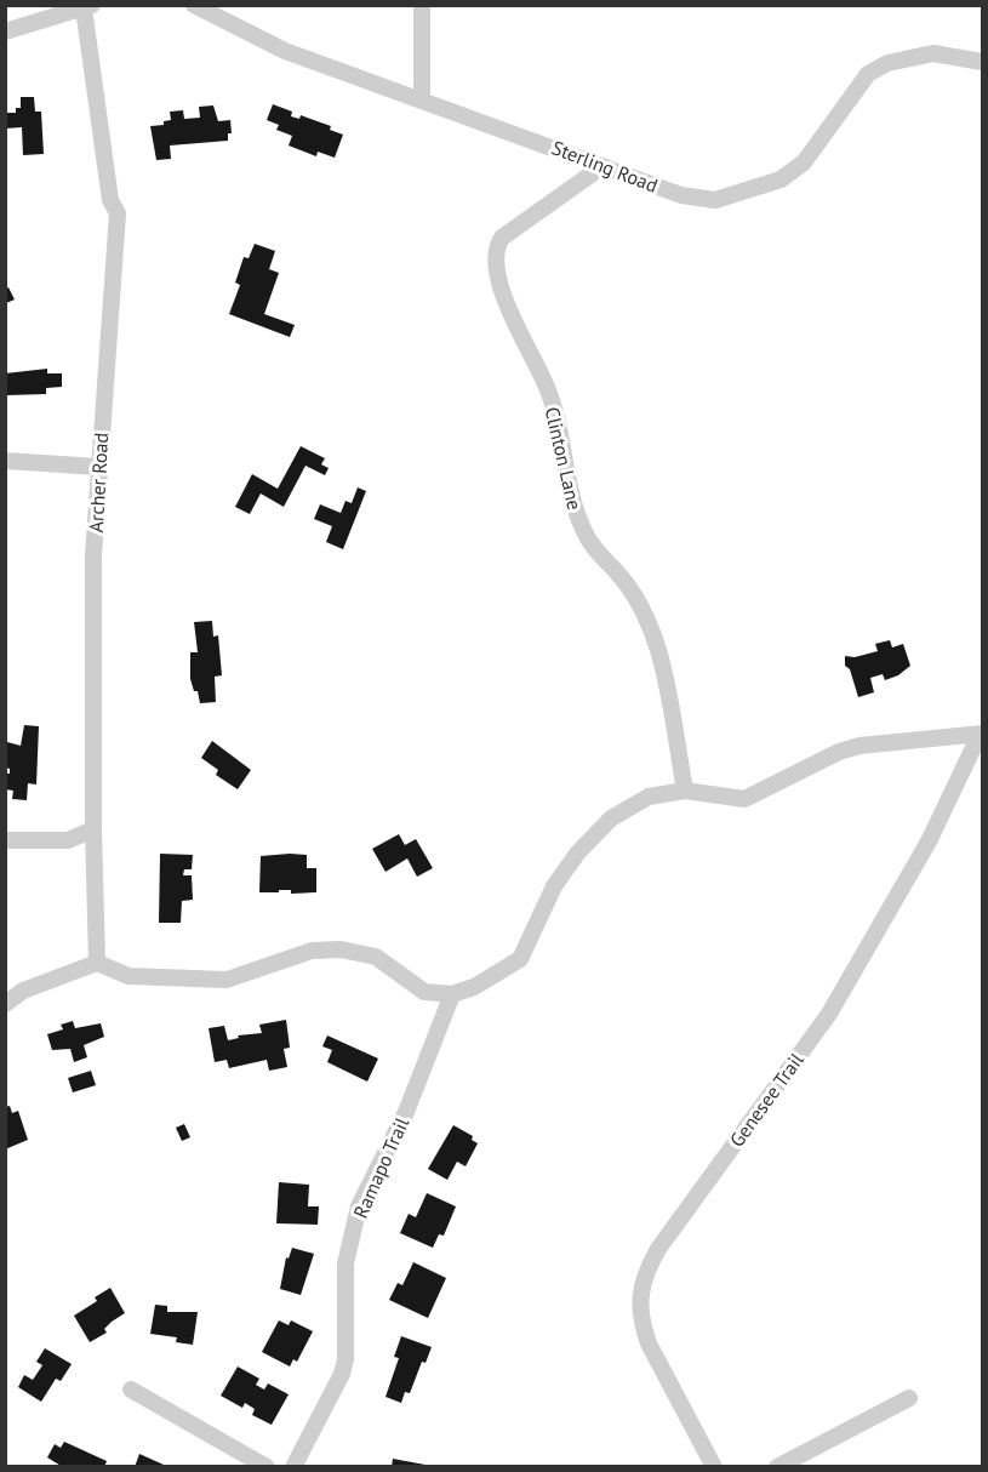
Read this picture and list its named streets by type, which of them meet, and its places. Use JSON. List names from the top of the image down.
{
  "streets": {
    "street": [
      "Sterling Road",
      "Clinton Lane",
      "Archer Road",
      "Genesee Trail",
      "Ramapo Trail"
    ]
  },
  "crossings": [
    ["Sterling Road", "Clinton Lane"]
  ]
}
